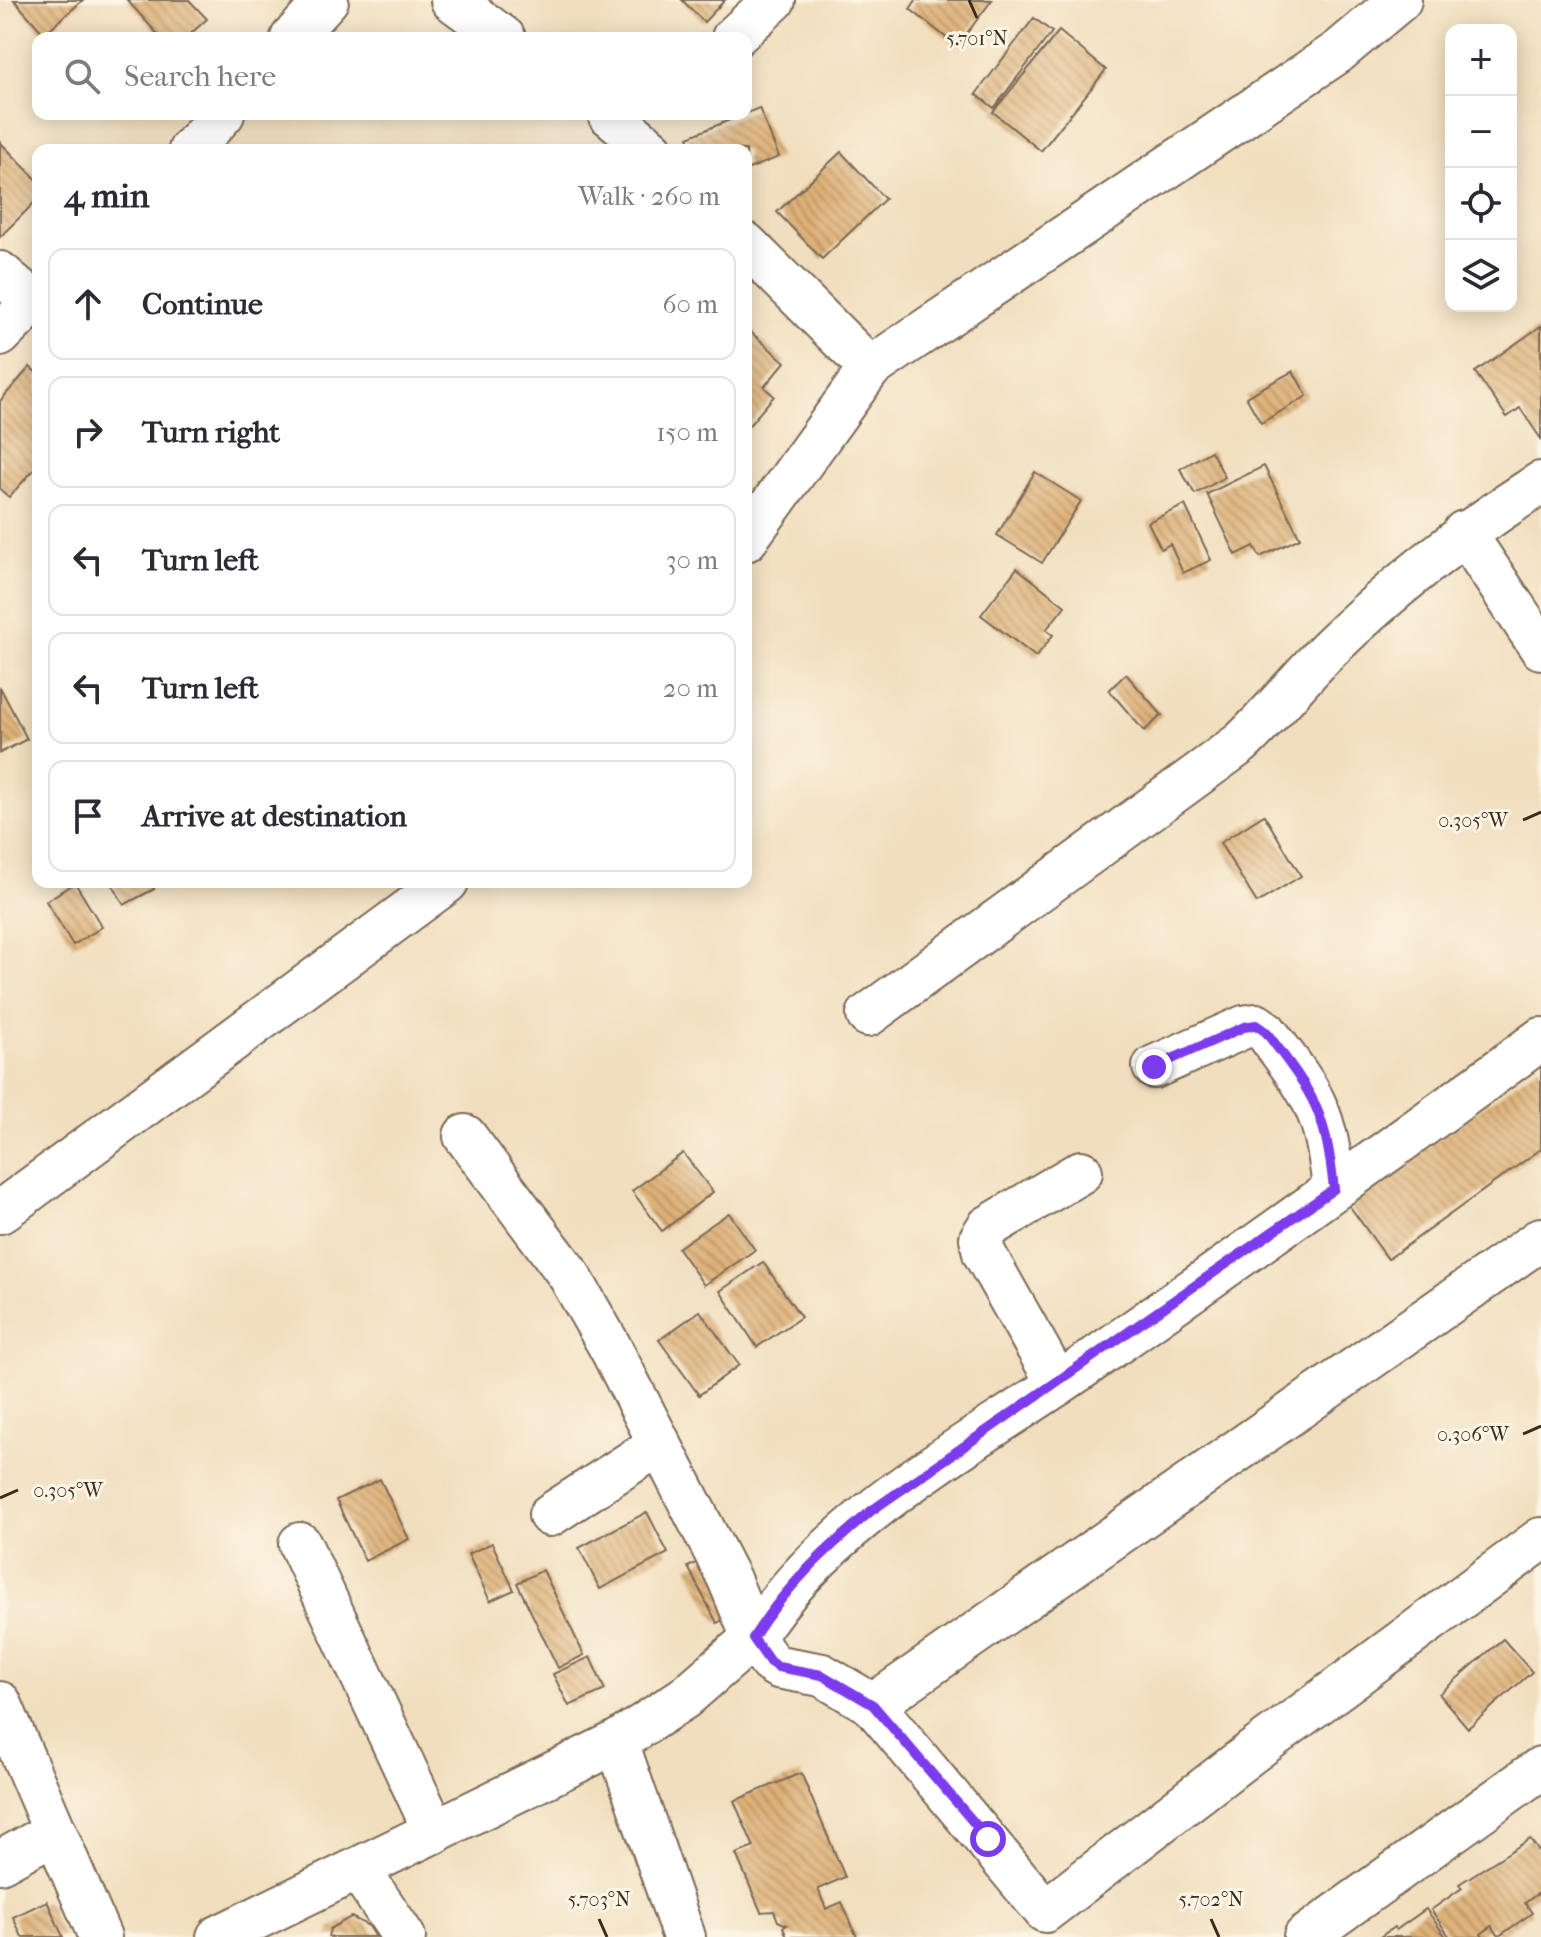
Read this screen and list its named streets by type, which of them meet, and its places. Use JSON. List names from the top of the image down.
{
  "page": {
    "map_buttons": ["+", "−"],
    "search": "Search here",
    "heading": ["4 min", "Walk · 260 m"],
    "list": [
      ["Continue", "60 m"],
      ["Turn right", "150 m"],
      ["Turn left", "30 m"],
      ["Turn left", "20 m"],
      "Arrive at destination"
    ]
  },
  "coordinates": [
    "5.701°N",
    "0.305°W",
    "0.306°W",
    "5.703°N",
    "5.702°N"
  ]
}
